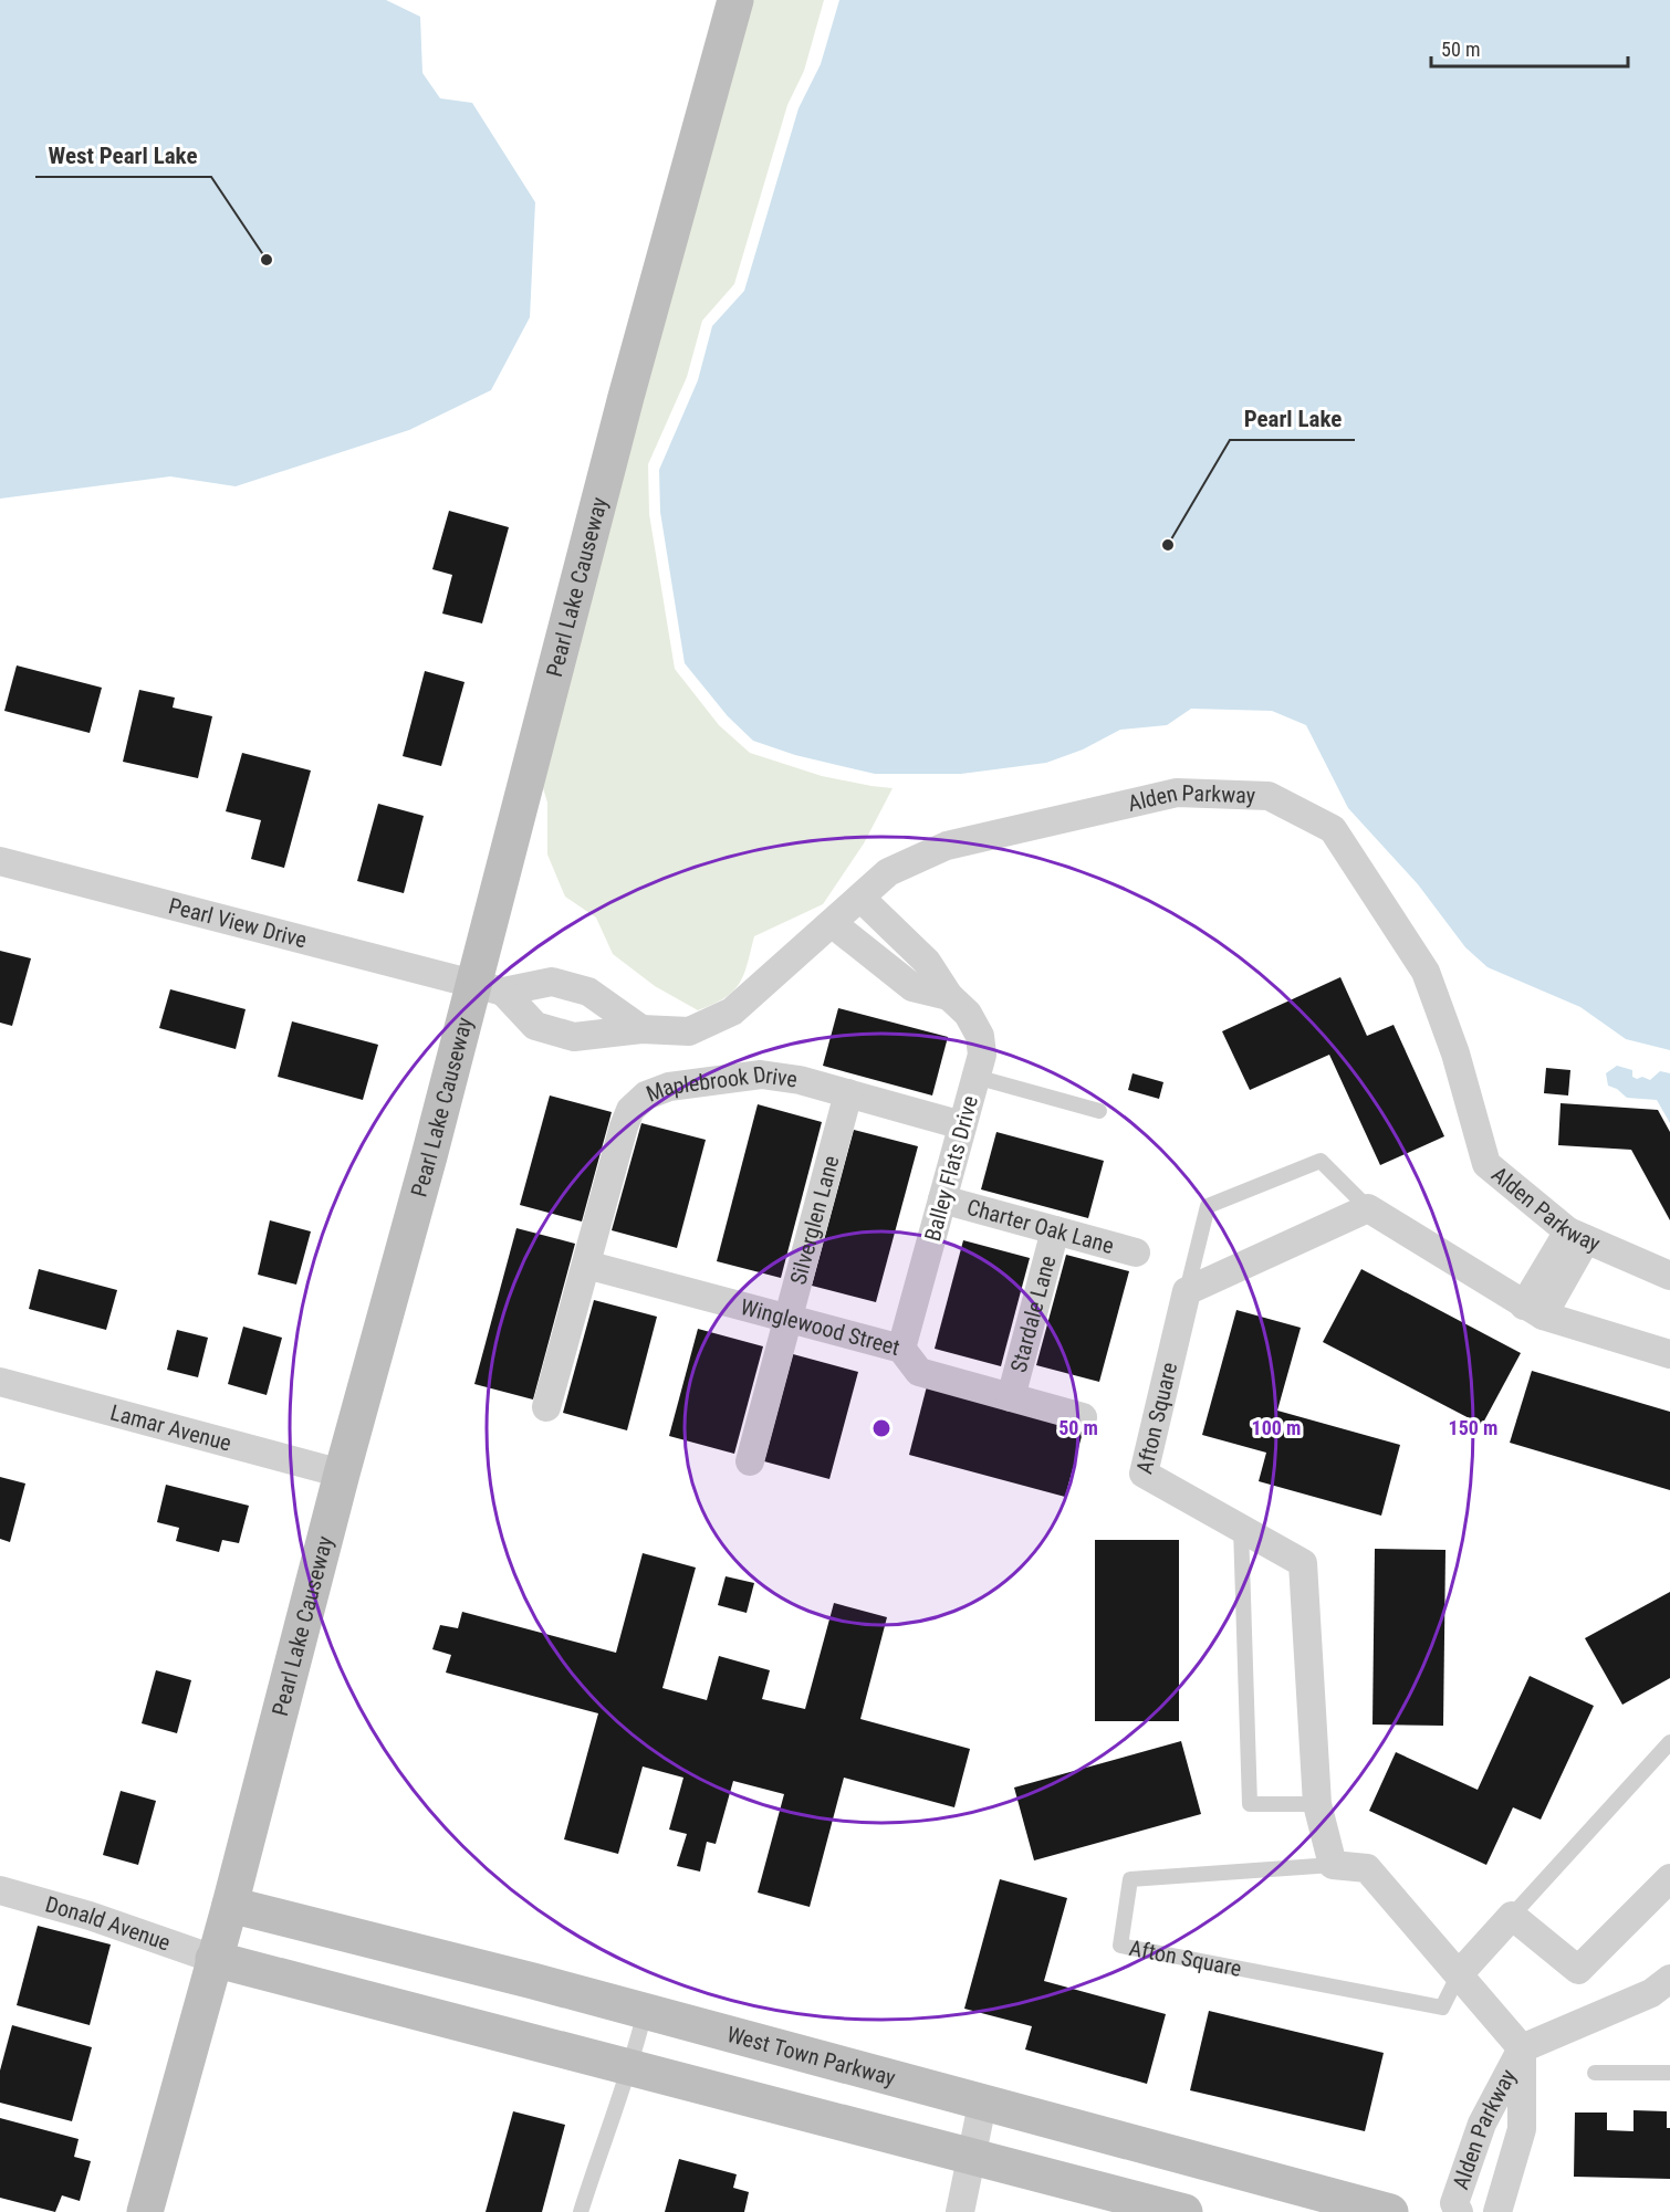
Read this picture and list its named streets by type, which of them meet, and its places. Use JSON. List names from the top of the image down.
{
  "streets": {
    "street": [
      "Pearl Lake Causeway",
      "Alden Parkway",
      "Pearl View Drive",
      "Maplebrook Drive",
      "Balley Flats Drive",
      "Silverglen Lane",
      "Charter Oak Lane",
      "Stardale Lane",
      "Winglewood Street",
      "Afton Square",
      "Lamar Avenue",
      "Donald Avenue",
      "West Town Parkway"
    ]
  },
  "crossings": [
    ["Pearl Lake Causeway", "Alden Parkway"],
    ["Pearl Lake Causeway", "Pearl View Drive"],
    ["Pearl Lake Causeway", "Lamar Avenue"],
    ["Pearl Lake Causeway", "Donald Avenue"],
    ["Pearl Lake Causeway", "West Town Parkway"],
    ["Alden Parkway", "Pearl View Drive"],
    ["Alden Parkway", "Balley Flats Drive"],
    ["Alden Parkway", "Afton Square"],
    ["Maplebrook Drive", "Balley Flats Drive"],
    ["Maplebrook Drive", "Silverglen Lane"],
    ["Maplebrook Drive", "Winglewood Street"],
    ["Balley Flats Drive", "Charter Oak Lane"],
    ["Balley Flats Drive", "Winglewood Street"],
    ["Silverglen Lane", "Winglewood Street"],
    ["Charter Oak Lane", "Stardale Lane"],
    ["Stardale Lane", "Winglewood Street"]
  ],
  "places": ["West Pearl Lake", "Pearl Lake"],
  "scale_bar": "50 m",
  "rings": ["50 m", "100 m", "150 m"]
}
